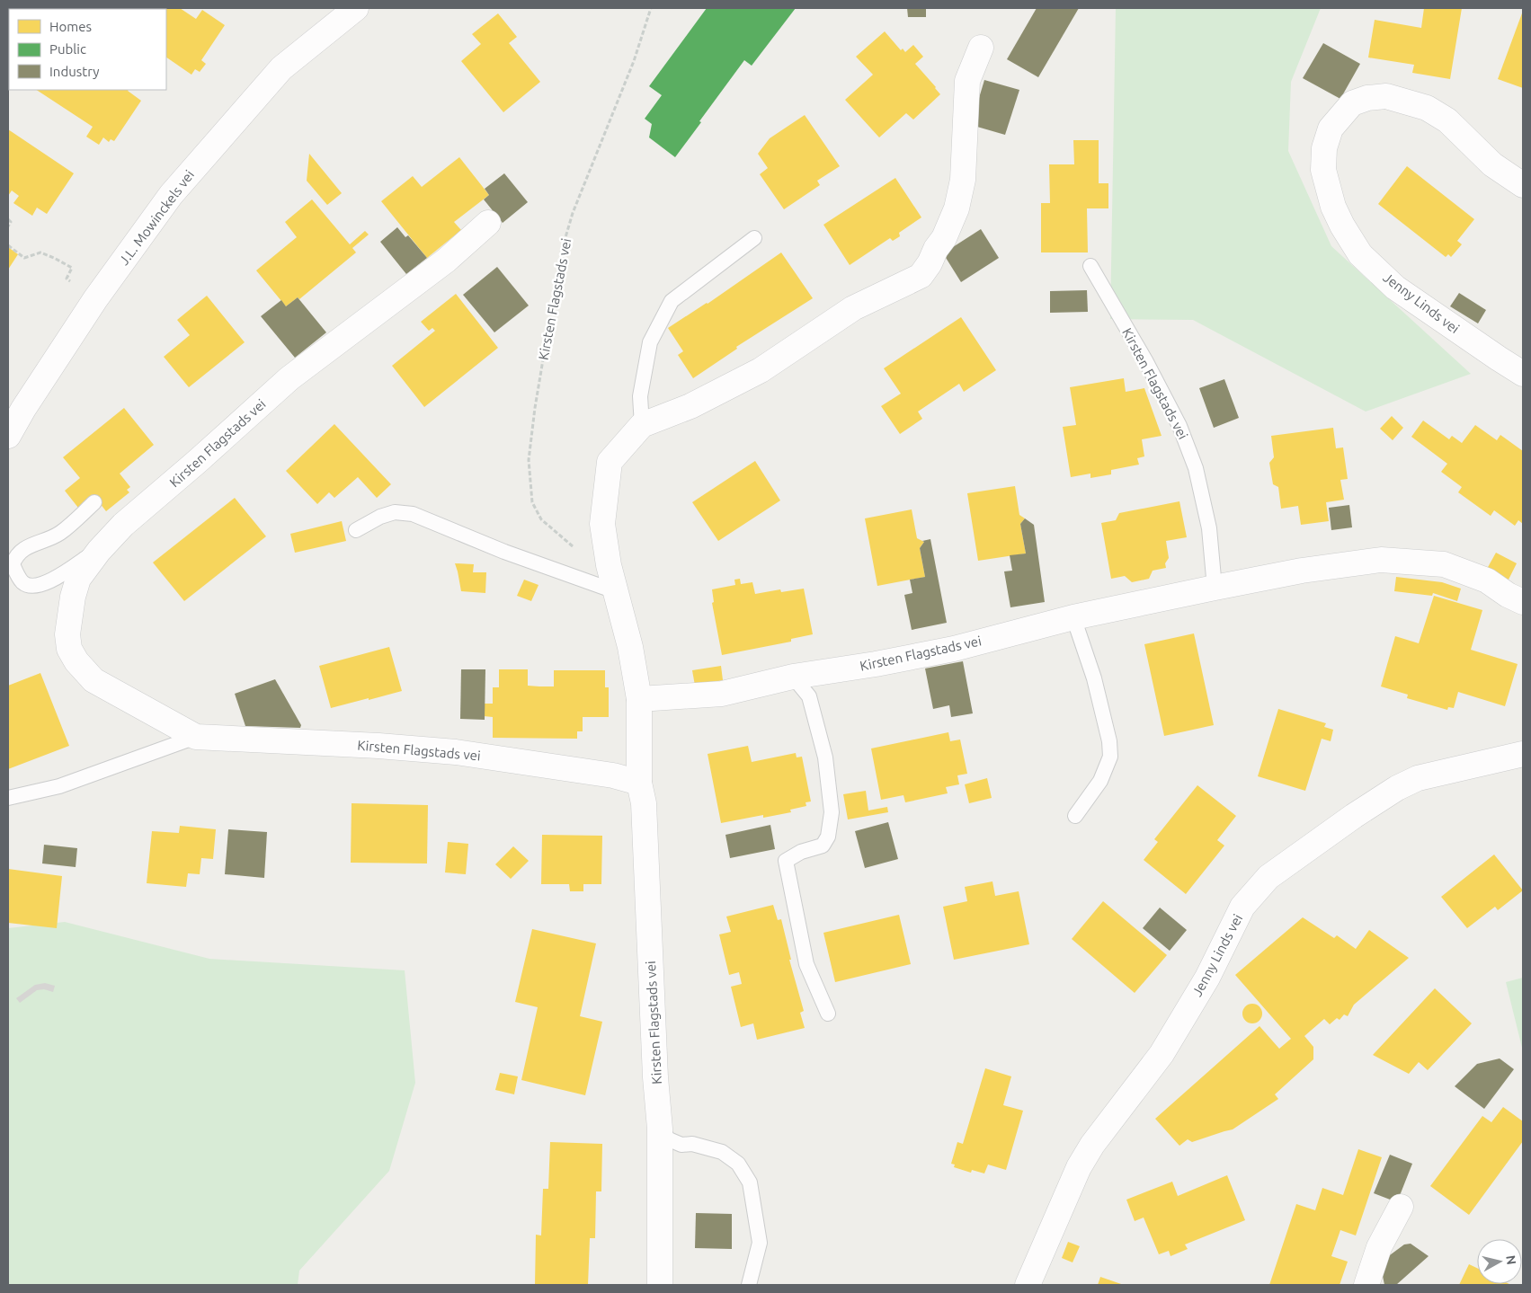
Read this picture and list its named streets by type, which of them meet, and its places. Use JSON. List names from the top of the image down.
{
  "streets": {
    "street": ["J.L. Mowinckels vei", "Kirsten Flagstads vei", "Jenny Linds vei"]
  },
  "legend": ["Homes", "Public", "Industry"],
  "north": "right"
}
